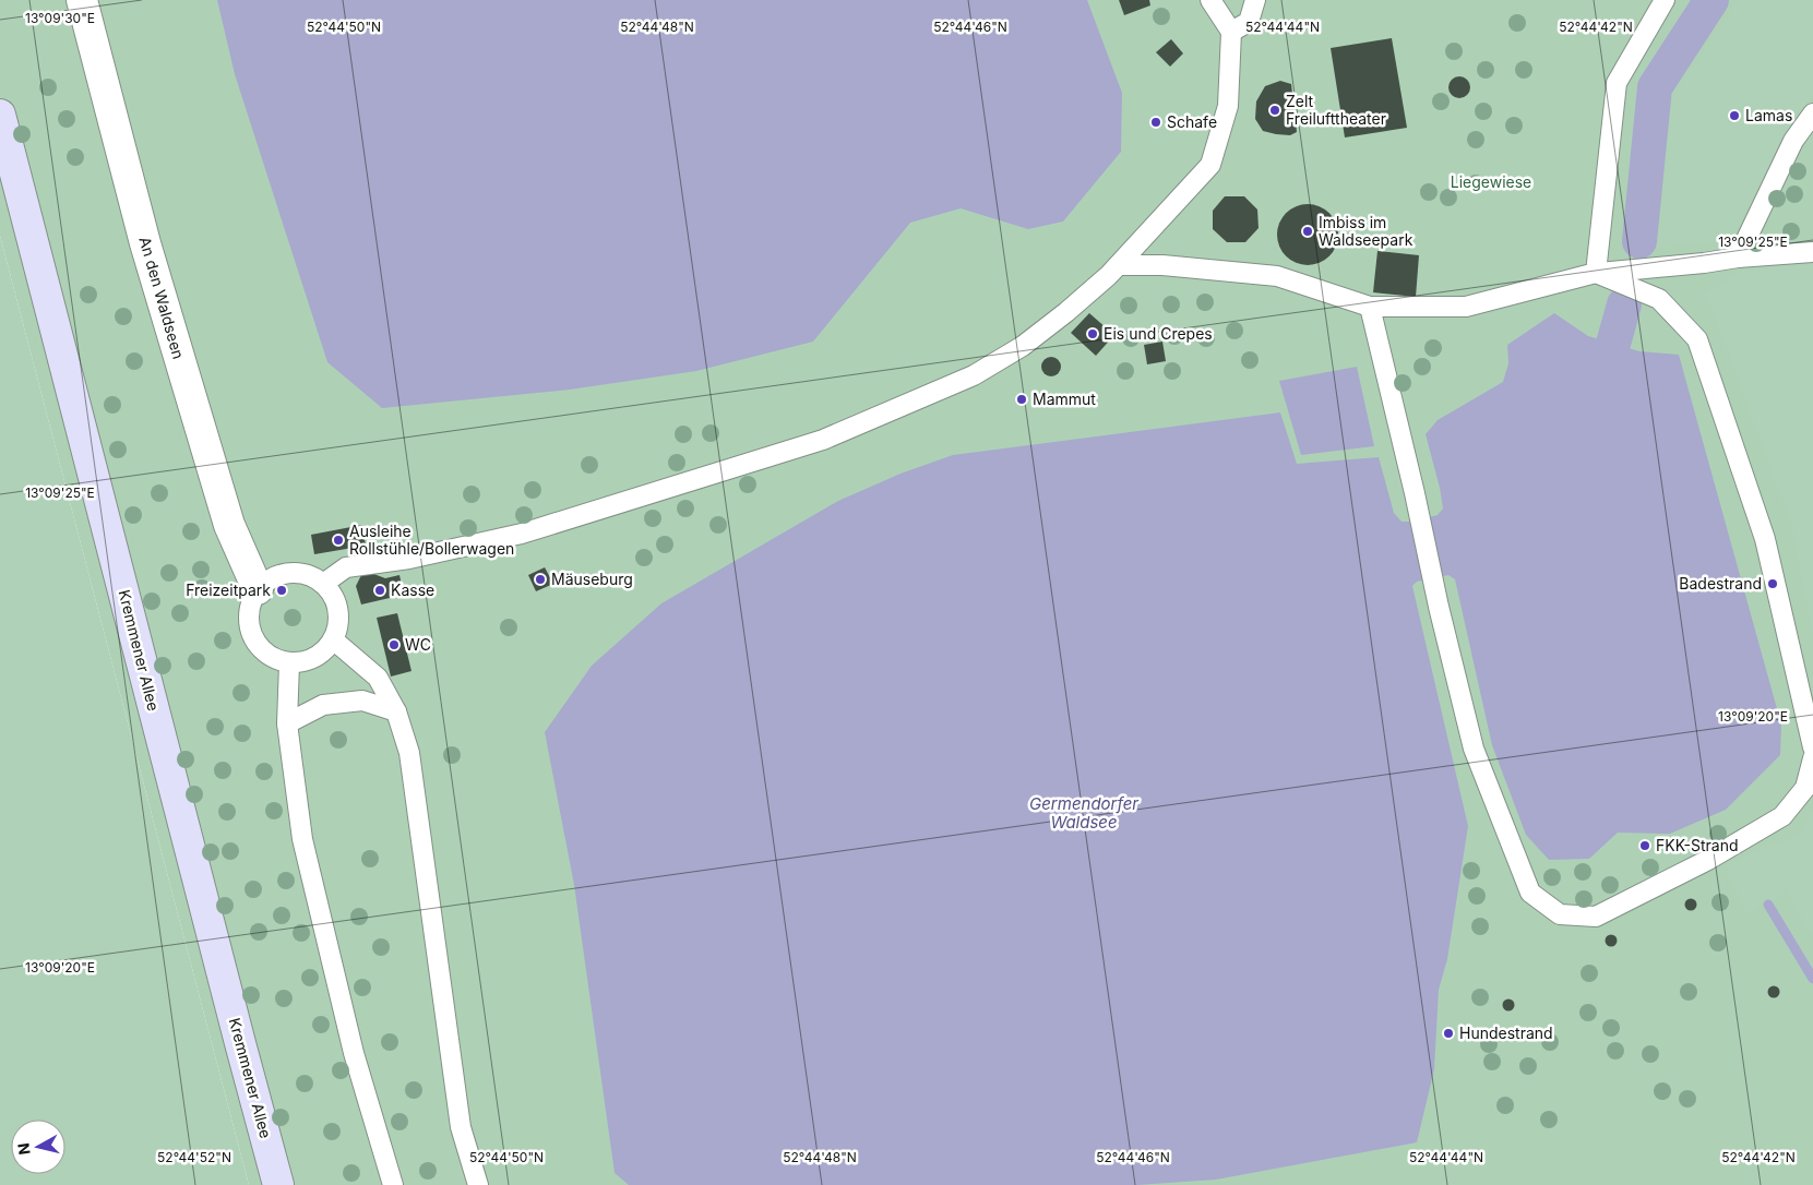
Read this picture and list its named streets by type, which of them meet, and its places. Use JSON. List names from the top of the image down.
{
  "streets": {
    "main road": ["Kremmener Allee"],
    "street": ["An den Waldseen"]
  },
  "water": ["Germendorfer Waldsee"],
  "parks": ["Liegewiese"],
  "places": [
    "Zelt Freilufttheater",
    "Lamas",
    "Schafe",
    "Imbiss im Waldseepark",
    "Eis und Crepes",
    "Mammut",
    "Ausleihe Rollstühle/Bollerwagen",
    "Mäuseburg",
    "Badestrand",
    "Freizeitpark",
    "Kasse",
    "WC",
    "FKK-Strand",
    "Hundestrand"
  ],
  "north": "left",
  "coordinates": [
    "13°09'30\"E",
    "52°44'50\"N",
    "52°44'48\"N",
    "52°44'46\"N",
    "52°44'44\"N",
    "52°44'42\"N",
    "13°09'25\"E",
    "13°09'20\"E",
    "52°44'52\"N"
  ]
}
